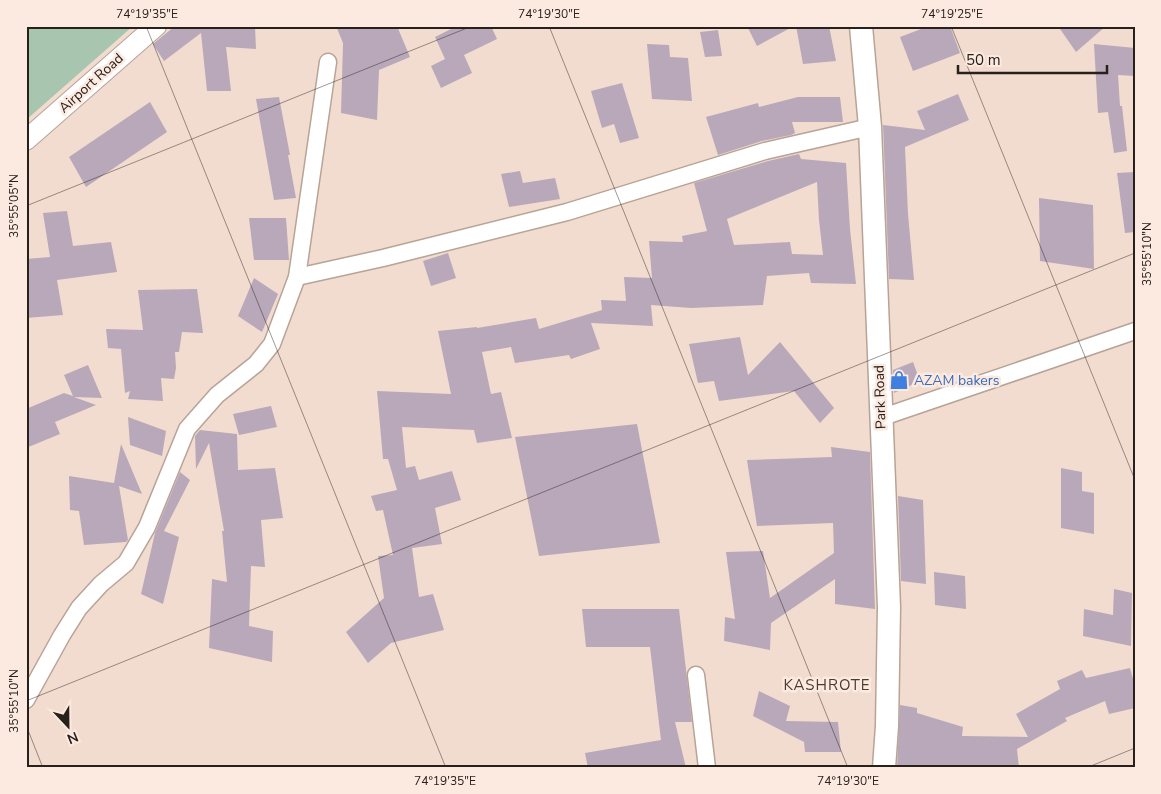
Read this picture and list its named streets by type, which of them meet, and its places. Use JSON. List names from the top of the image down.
{
  "streets": {
    "main road": ["Park Road"],
    "street": ["Airport Road"]
  },
  "districts": ["KASHROTE"],
  "places": {
    "shop": ["AZAM bakers"]
  },
  "scale_bar": "50 m",
  "north": "bottom",
  "coordinates": [
    "74°19'35\"E",
    "74°19'30\"E",
    "74°19'25\"E",
    "35°55'05\"N",
    "35°55'10\"N"
  ]
}
